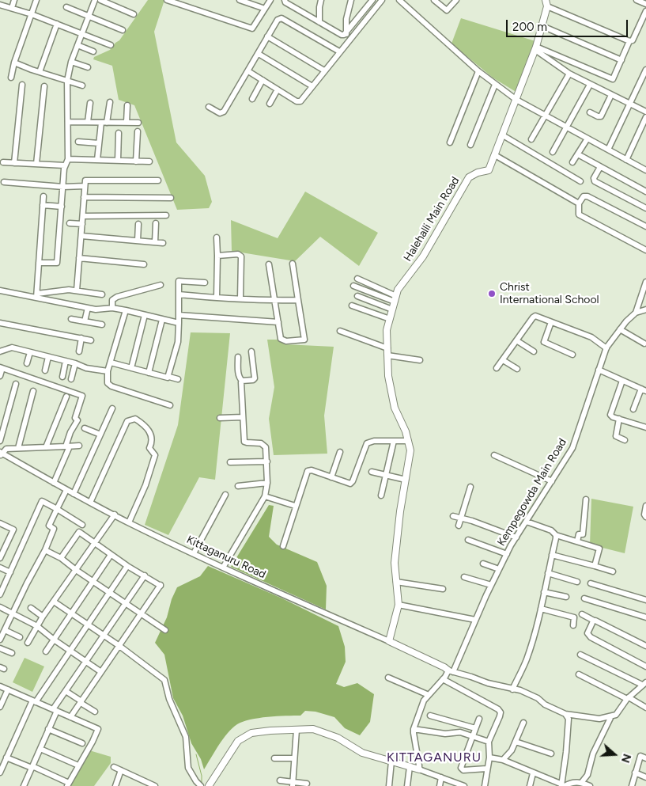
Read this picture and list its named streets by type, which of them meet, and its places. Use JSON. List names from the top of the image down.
{
  "streets": {
    "main road": ["Halehalli Main Road", "Kittaganuru Road"],
    "street": ["Kempegowda Main Road"]
  },
  "crossings": [
    ["Halehalli Main Road", "Kittaganuru Road"],
    ["Kempegowda Main Road", "Kittaganuru Road"]
  ],
  "districts": ["KITTAGANURU"],
  "places": ["Christ International School"],
  "scale_bar": "200 m",
  "north": "right"
}
